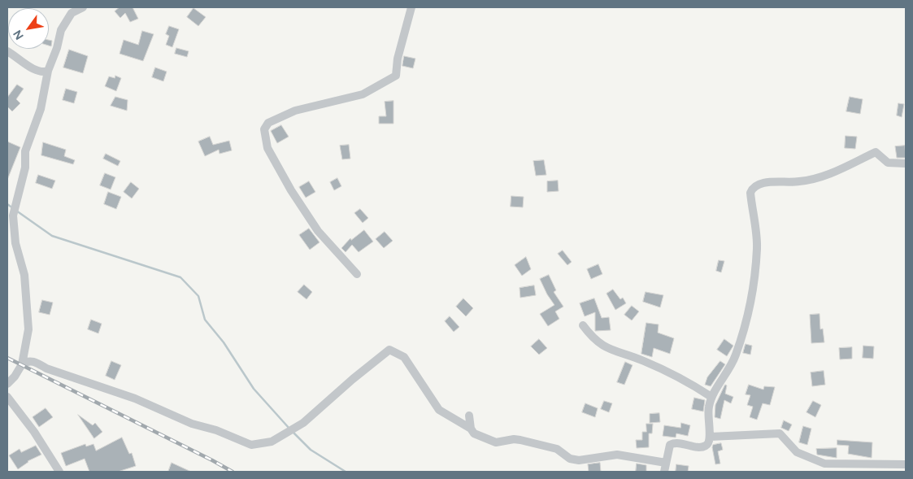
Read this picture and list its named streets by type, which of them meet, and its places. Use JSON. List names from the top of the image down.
{
  "north": "bottom left"
}
